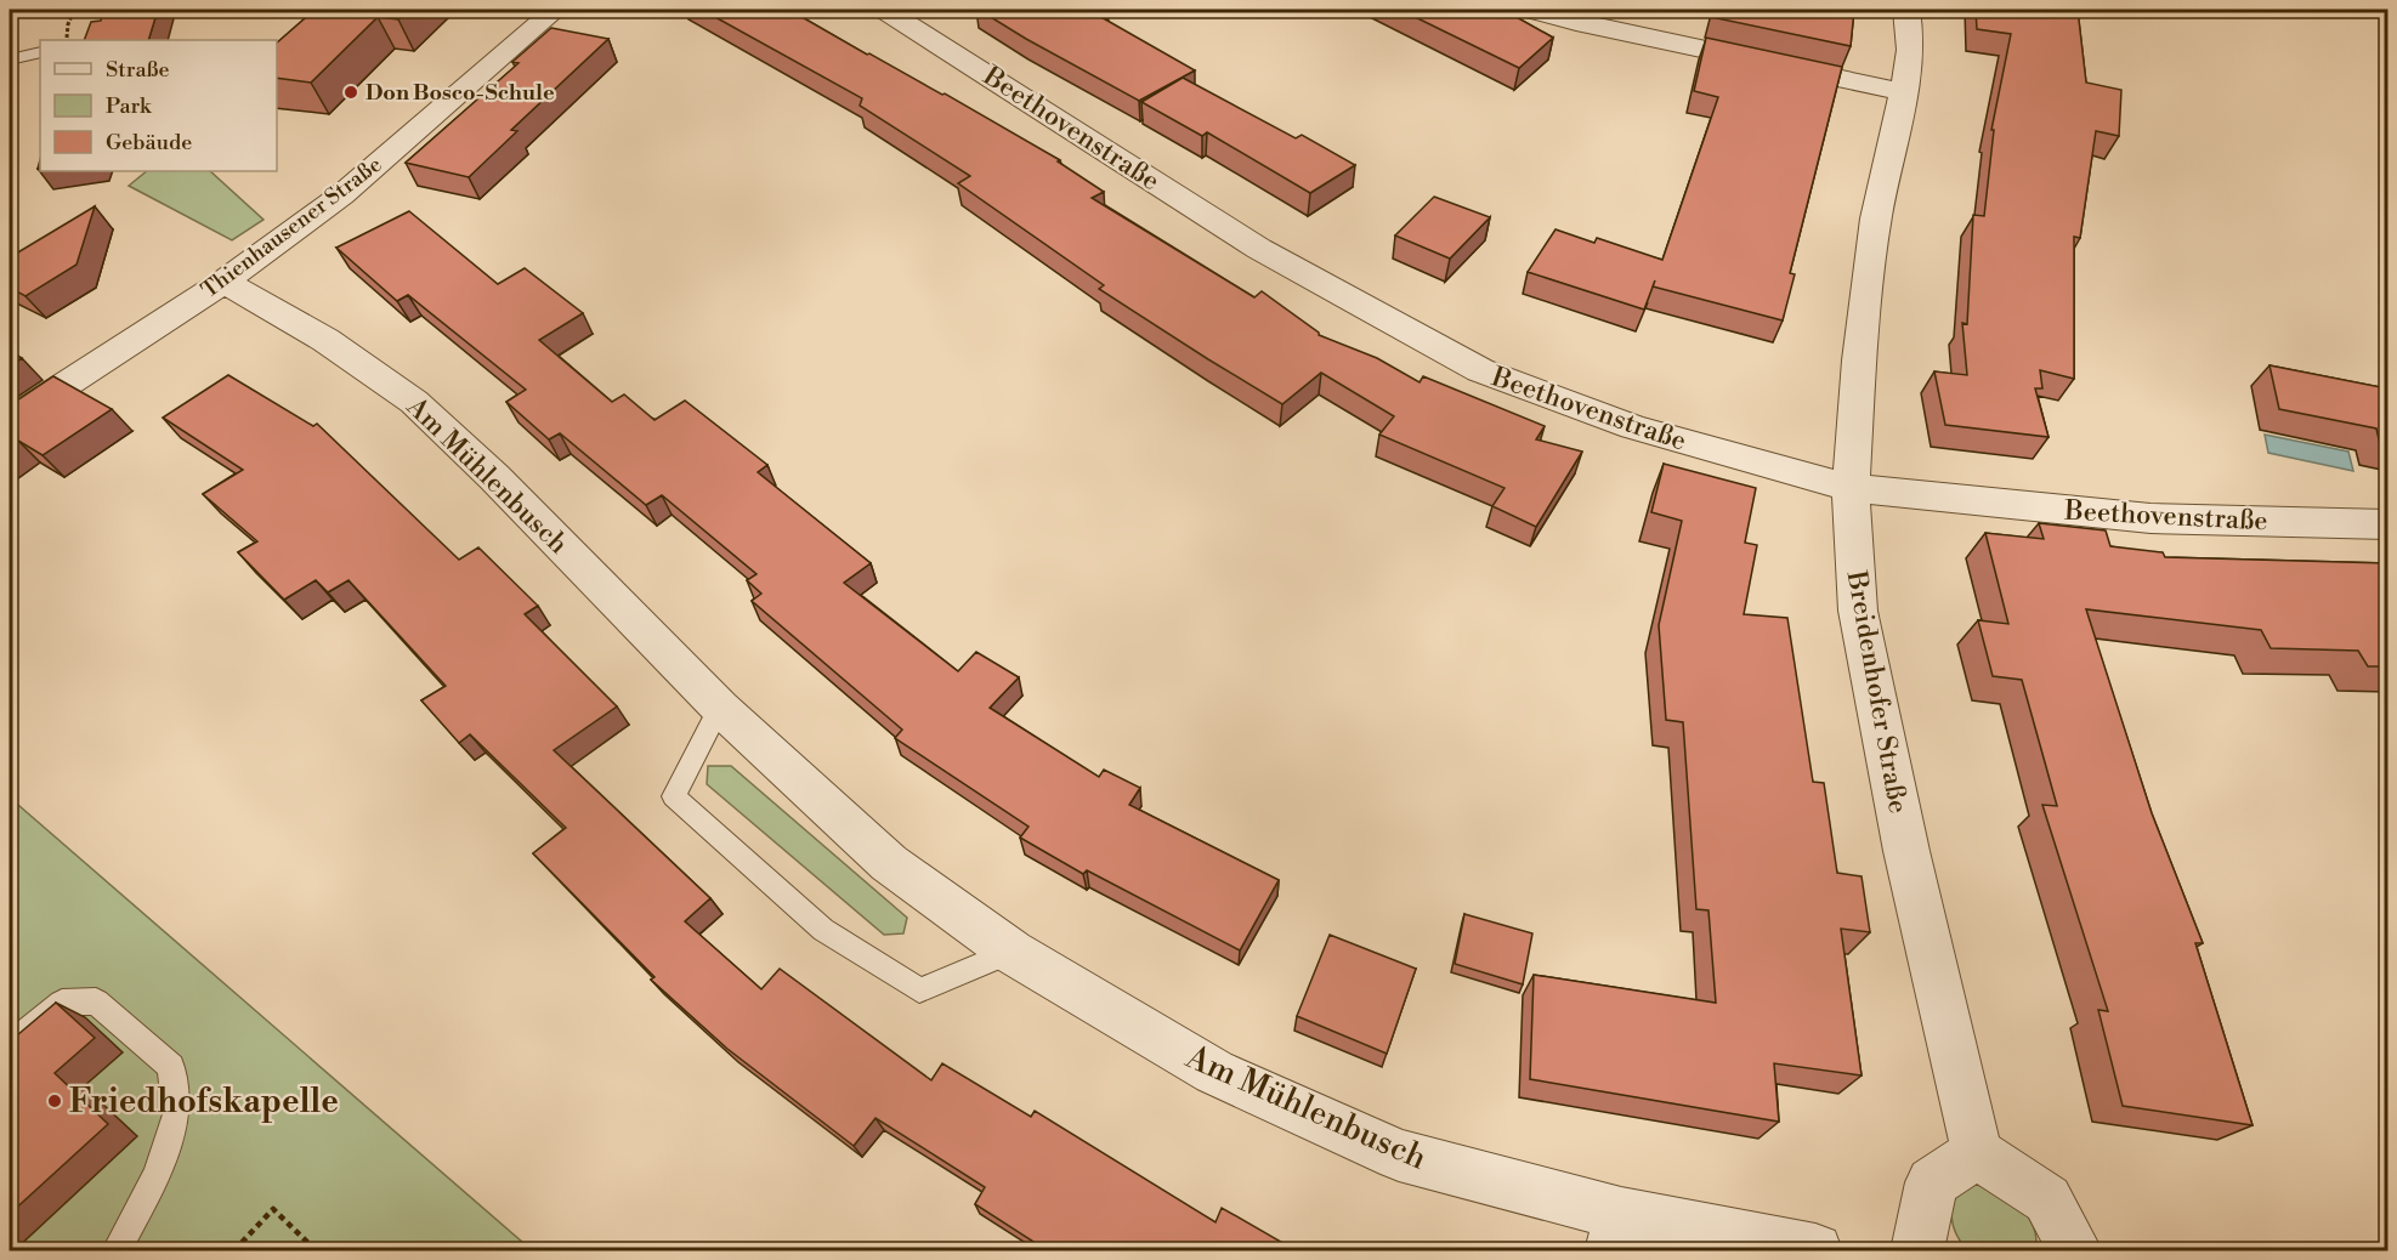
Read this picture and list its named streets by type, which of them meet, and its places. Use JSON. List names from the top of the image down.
{
  "streets": {
    "street": [
      "Beethovenstraße",
      "Thienhausener Straße",
      "Am Mühlenbusch",
      "Breidenhofer Straße"
    ]
  },
  "crossings": [
    ["Beethovenstraße", "Breidenhofer Straße"],
    ["Thienhausener Straße", "Am Mühlenbusch"]
  ],
  "places": ["Don Bosco-Schule", "Friedhofskapelle"],
  "legend": ["Straße", "Park", "Gebäude"]
}
